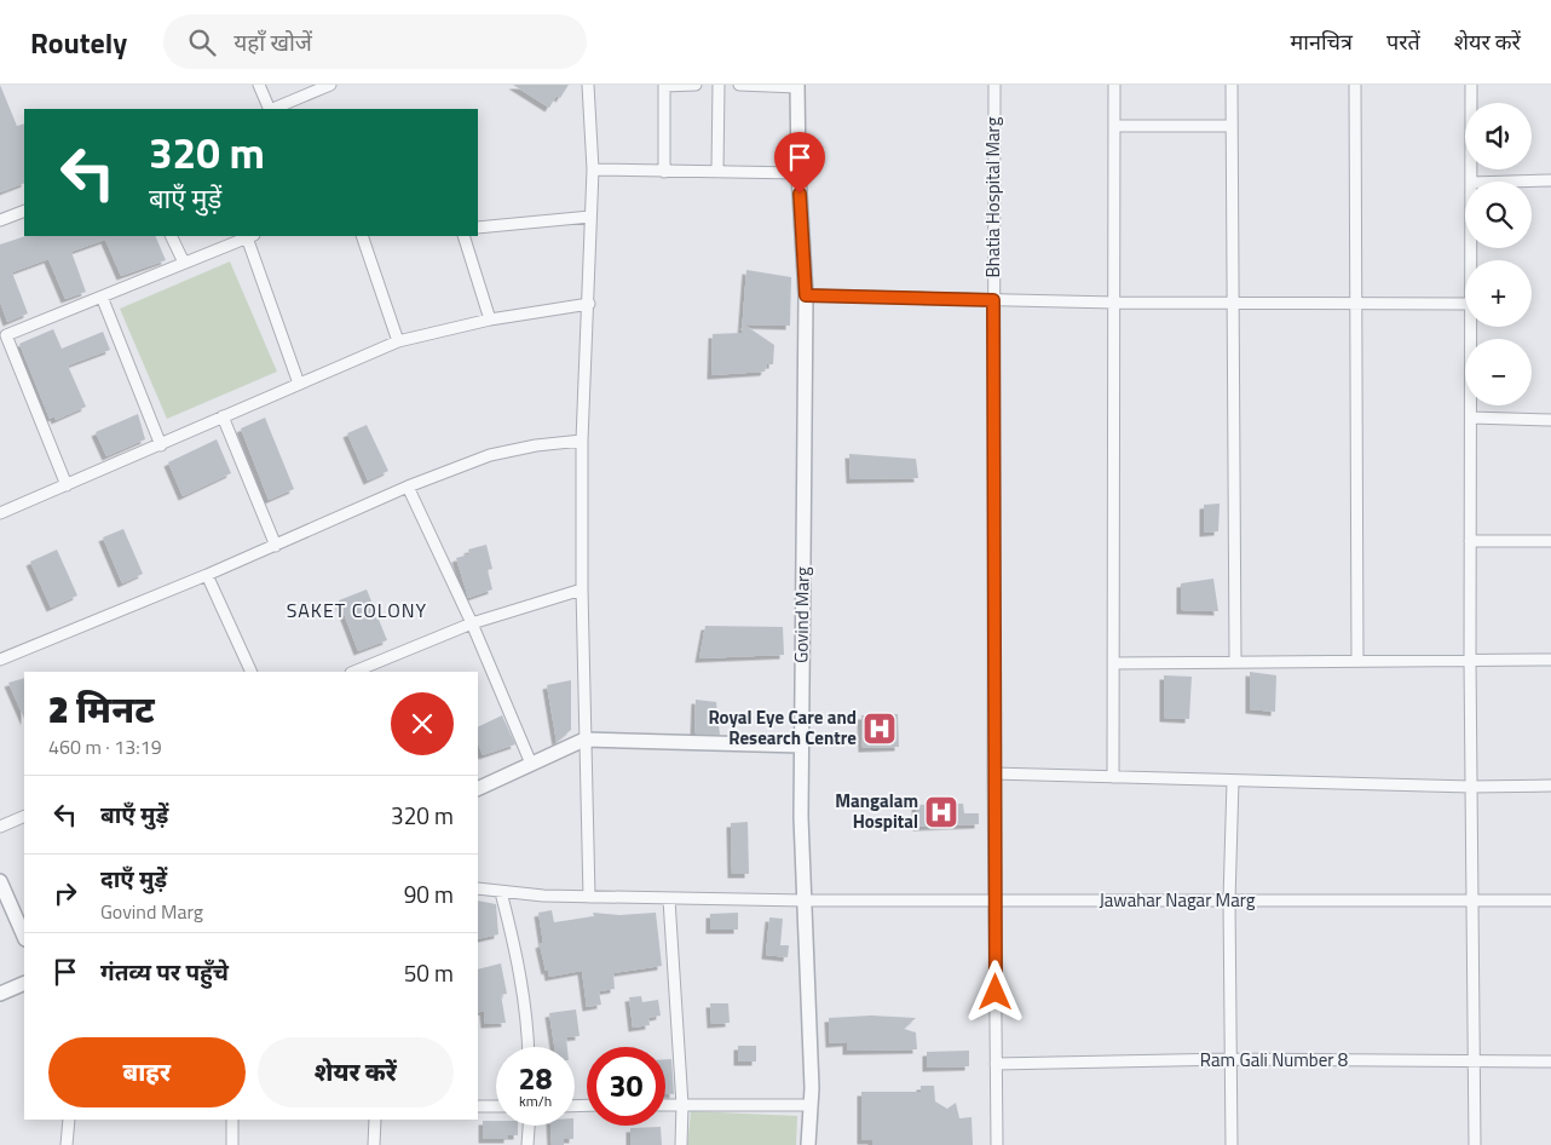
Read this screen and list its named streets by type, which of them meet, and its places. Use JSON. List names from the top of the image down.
{
  "streets": {
    "street": [
      "Bhatia Hospital Marg",
      "Govind Marg",
      "Jawahar Nagar Marg",
      "Ram Gali Number 8"
    ]
  },
  "crossings": [
    ["Bhatia Hospital Marg", "Jawahar Nagar Marg"],
    ["Bhatia Hospital Marg", "Ram Gali Number 8"],
    ["Govind Marg", "Jawahar Nagar Marg"]
  ],
  "districts": ["SAKET COLONY"],
  "places": {
    "hospital": ["Royal Eye Care and Research Centre", "Mangalam Hospital"]
  },
  "page": {
    "header": "Routely",
    "search": "यहाँ खोजें",
    "nav": ["मानचित्र", "परतें", "शेयर करें"],
    "map_buttons": ["+", "−"],
    "turn": ["320 m", "बाएँ मुड़ें"],
    "heading": ["2 मिनट", "460 m · 13:19"],
    "list": [
      {
        "name": "बाएँ मुड़ें",
        "value": "320 m"
      },
      {
        "name": "दाएँ मुड़ें",
        "note": "Govind Marg",
        "value": "90 m"
      },
      {
        "name": "गंतव्य पर पहुँचे",
        "value": "50 m"
      }
    ],
    "buttons": ["बाहर", "शेयर करें"],
    "speed": "28 km/h",
    "limit": "30"
  }
}
